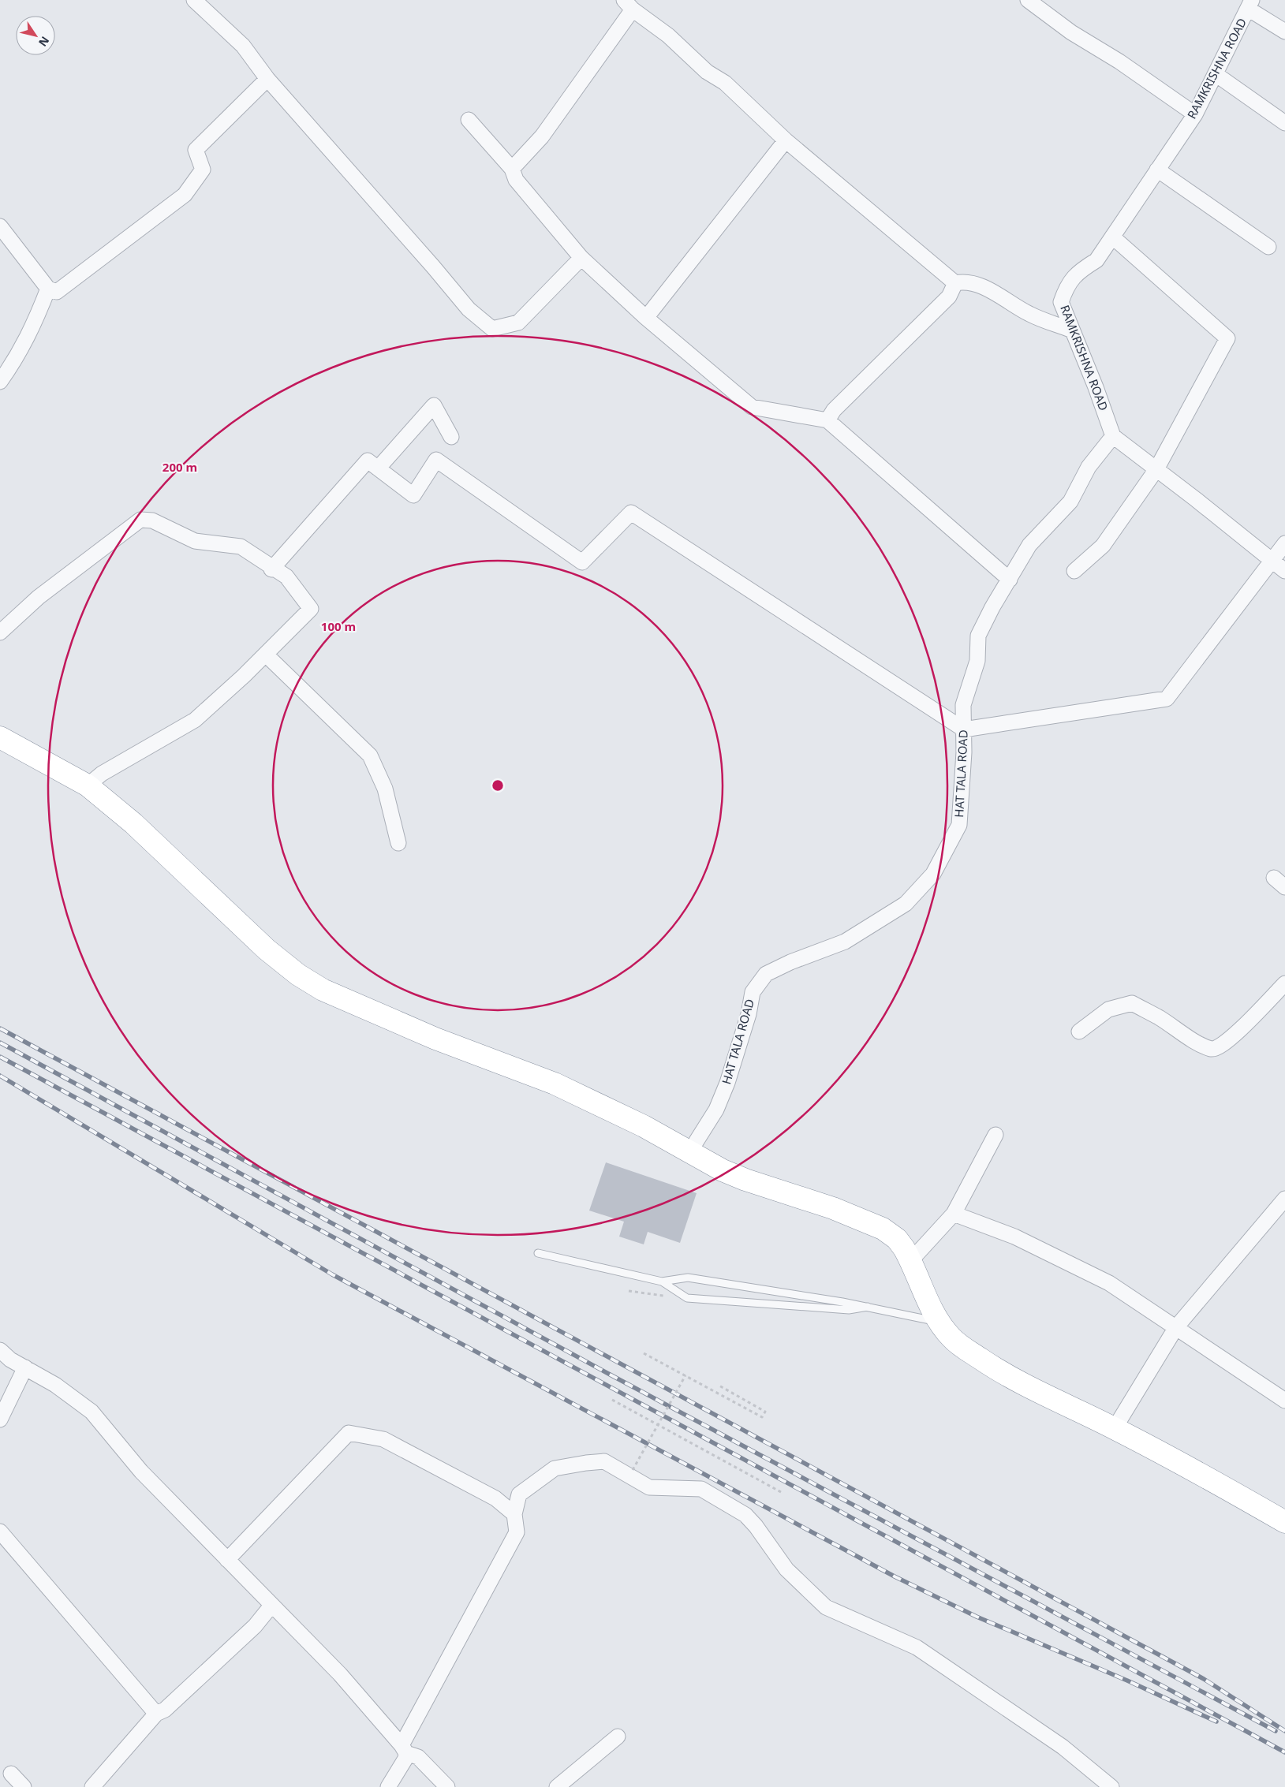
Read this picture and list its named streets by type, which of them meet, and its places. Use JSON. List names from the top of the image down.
{
  "streets": {
    "street": ["RAMKRISHNA ROAD", "HAT TALA ROAD"]
  },
  "crossings": [
    ["RAMKRISHNA ROAD", "HAT TALA ROAD"]
  ],
  "north": "bottom right",
  "rings": ["200 m", "100 m"]
}
